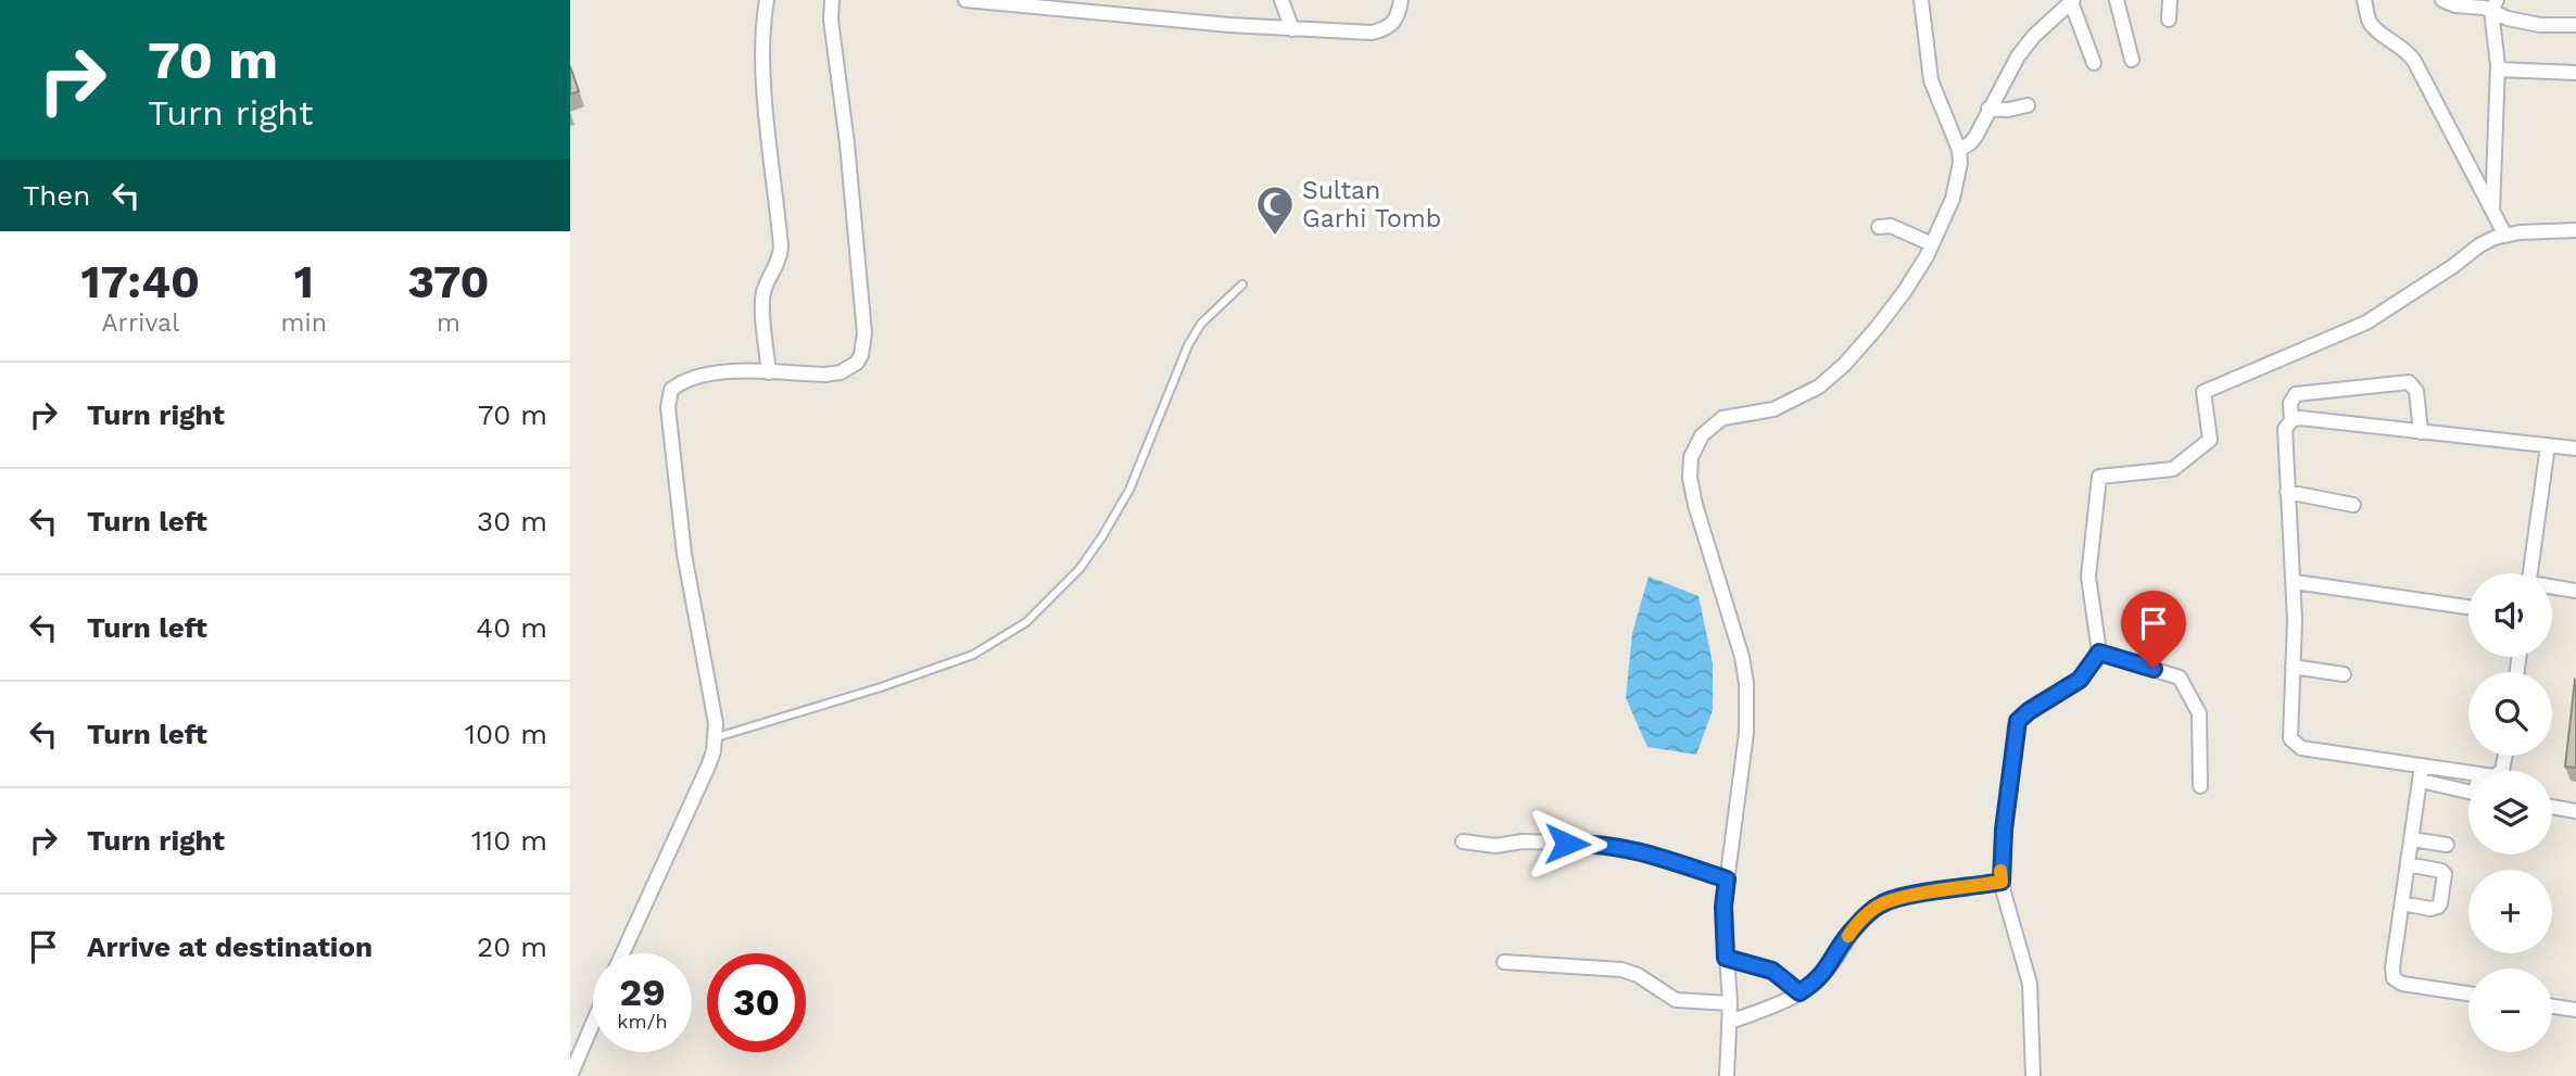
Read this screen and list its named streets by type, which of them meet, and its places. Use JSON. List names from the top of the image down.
{
  "places": {
    "mosque": ["Sultan Garhi Tomb"]
  },
  "page": {
    "turn": ["70 m", "Turn right"],
    "then": "Then",
    "eta": [
      "17:40",
      "Arrival",
      "1",
      "min",
      "370",
      "m"
    ],
    "list": [
      {
        "name": "Turn right",
        "value": "70 m"
      },
      {
        "name": "Turn left",
        "value": "30 m"
      },
      {
        "name": "Turn left",
        "value": "40 m"
      },
      {
        "name": "Turn left",
        "value": "100 m"
      },
      {
        "name": "Turn right",
        "value": "110 m"
      },
      {
        "name": "Arrive at destination",
        "value": "20 m"
      }
    ],
    "map_buttons": ["+", "−"],
    "speed": "29 km/h",
    "limit": "30"
  }
}
